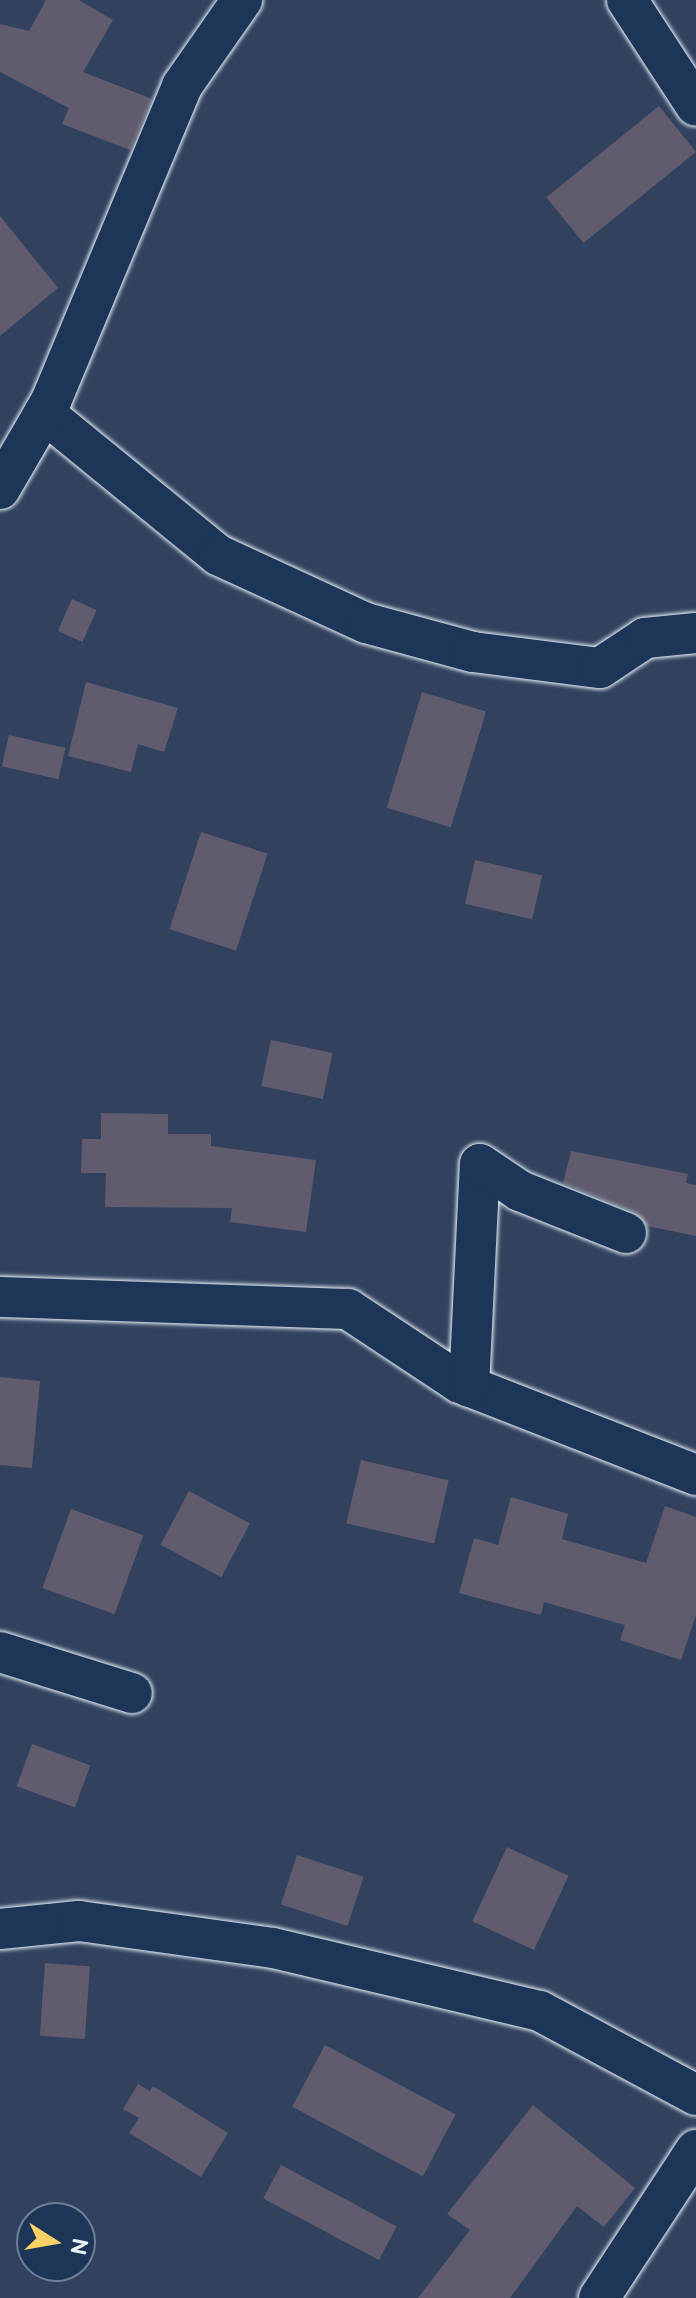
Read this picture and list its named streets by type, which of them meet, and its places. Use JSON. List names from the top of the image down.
{
  "north": "right"
}
